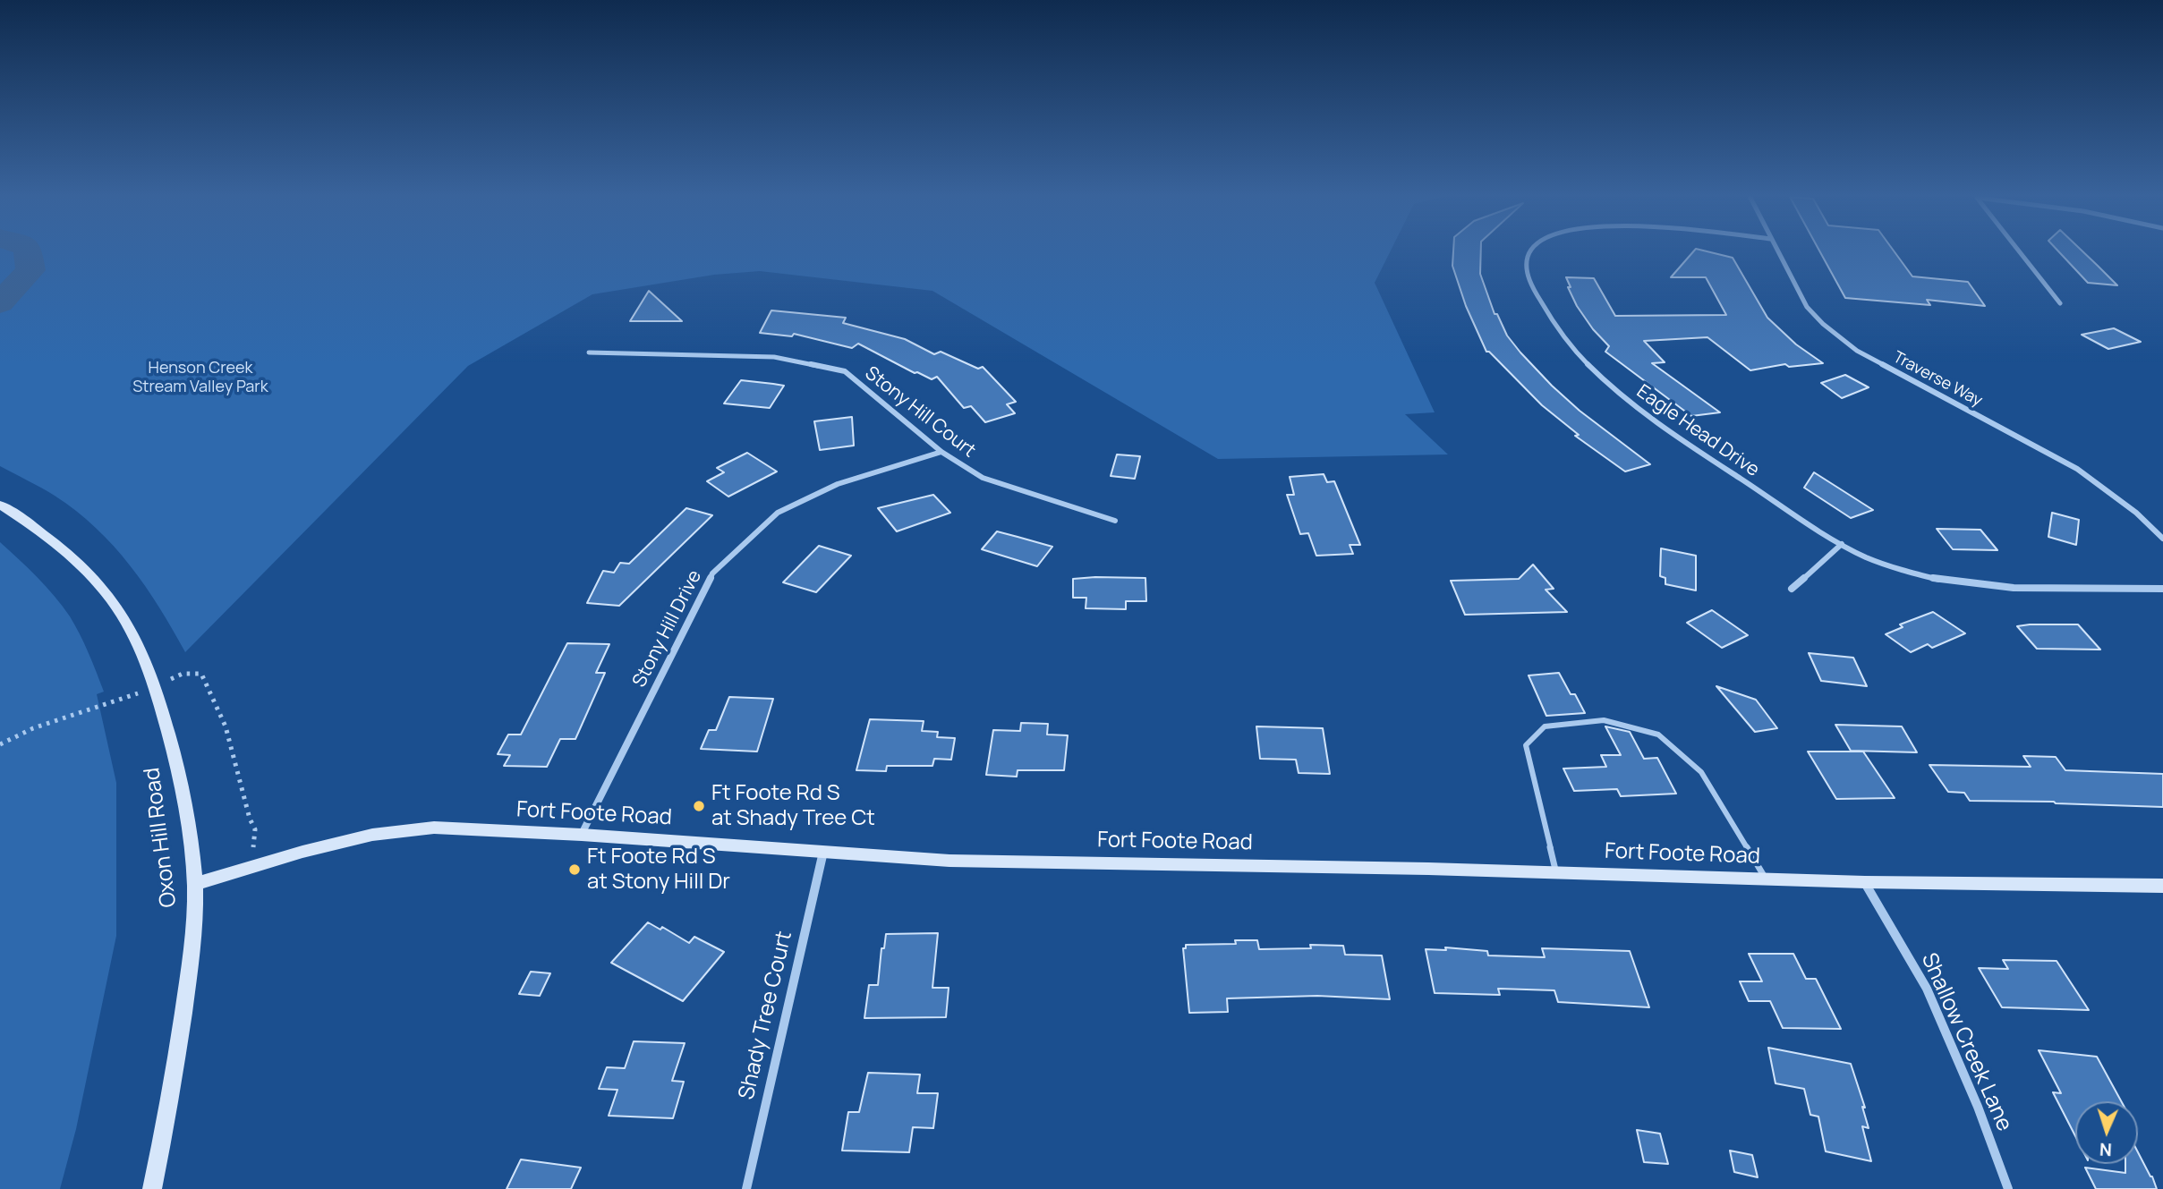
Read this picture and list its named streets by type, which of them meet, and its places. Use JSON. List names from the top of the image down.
{
  "streets": {
    "street": [
      "Traverse Way",
      "Stony Hill Court",
      "Eagle Head Drive",
      "Stony Hill Drive",
      "Fort Foote Road",
      "Oxon Hill Road",
      "Shady Tree Court",
      "Shallow Creek Lane"
    ]
  },
  "crossings": [
    ["Stony Hill Court", "Stony Hill Drive"],
    ["Stony Hill Drive", "Fort Foote Road"],
    ["Fort Foote Road", "Oxon Hill Road"],
    ["Fort Foote Road", "Shady Tree Court"],
    ["Fort Foote Road", "Shallow Creek Lane"]
  ],
  "parks": ["Henson Creek Stream Valley Park"],
  "places": ["Ft Foote Rd S at Shady Tree Ct", "Ft Foote Rd S at Stony Hill Dr"],
  "north": "bottom"
}
